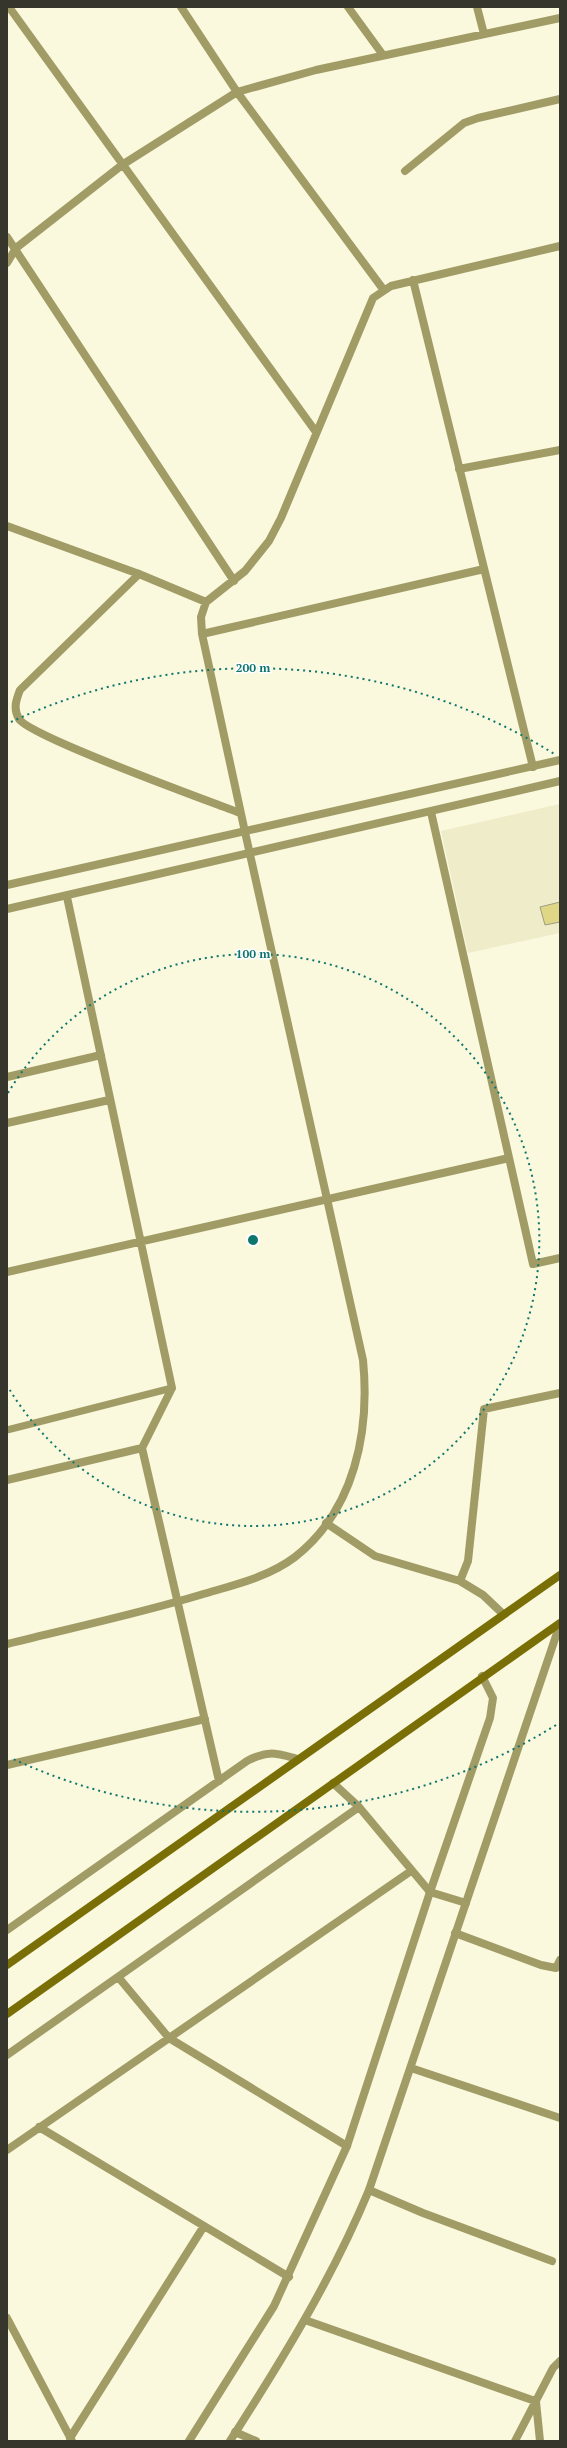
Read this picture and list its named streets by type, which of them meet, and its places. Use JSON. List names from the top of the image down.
{
  "rings": ["200 m", "100 m"]
}
